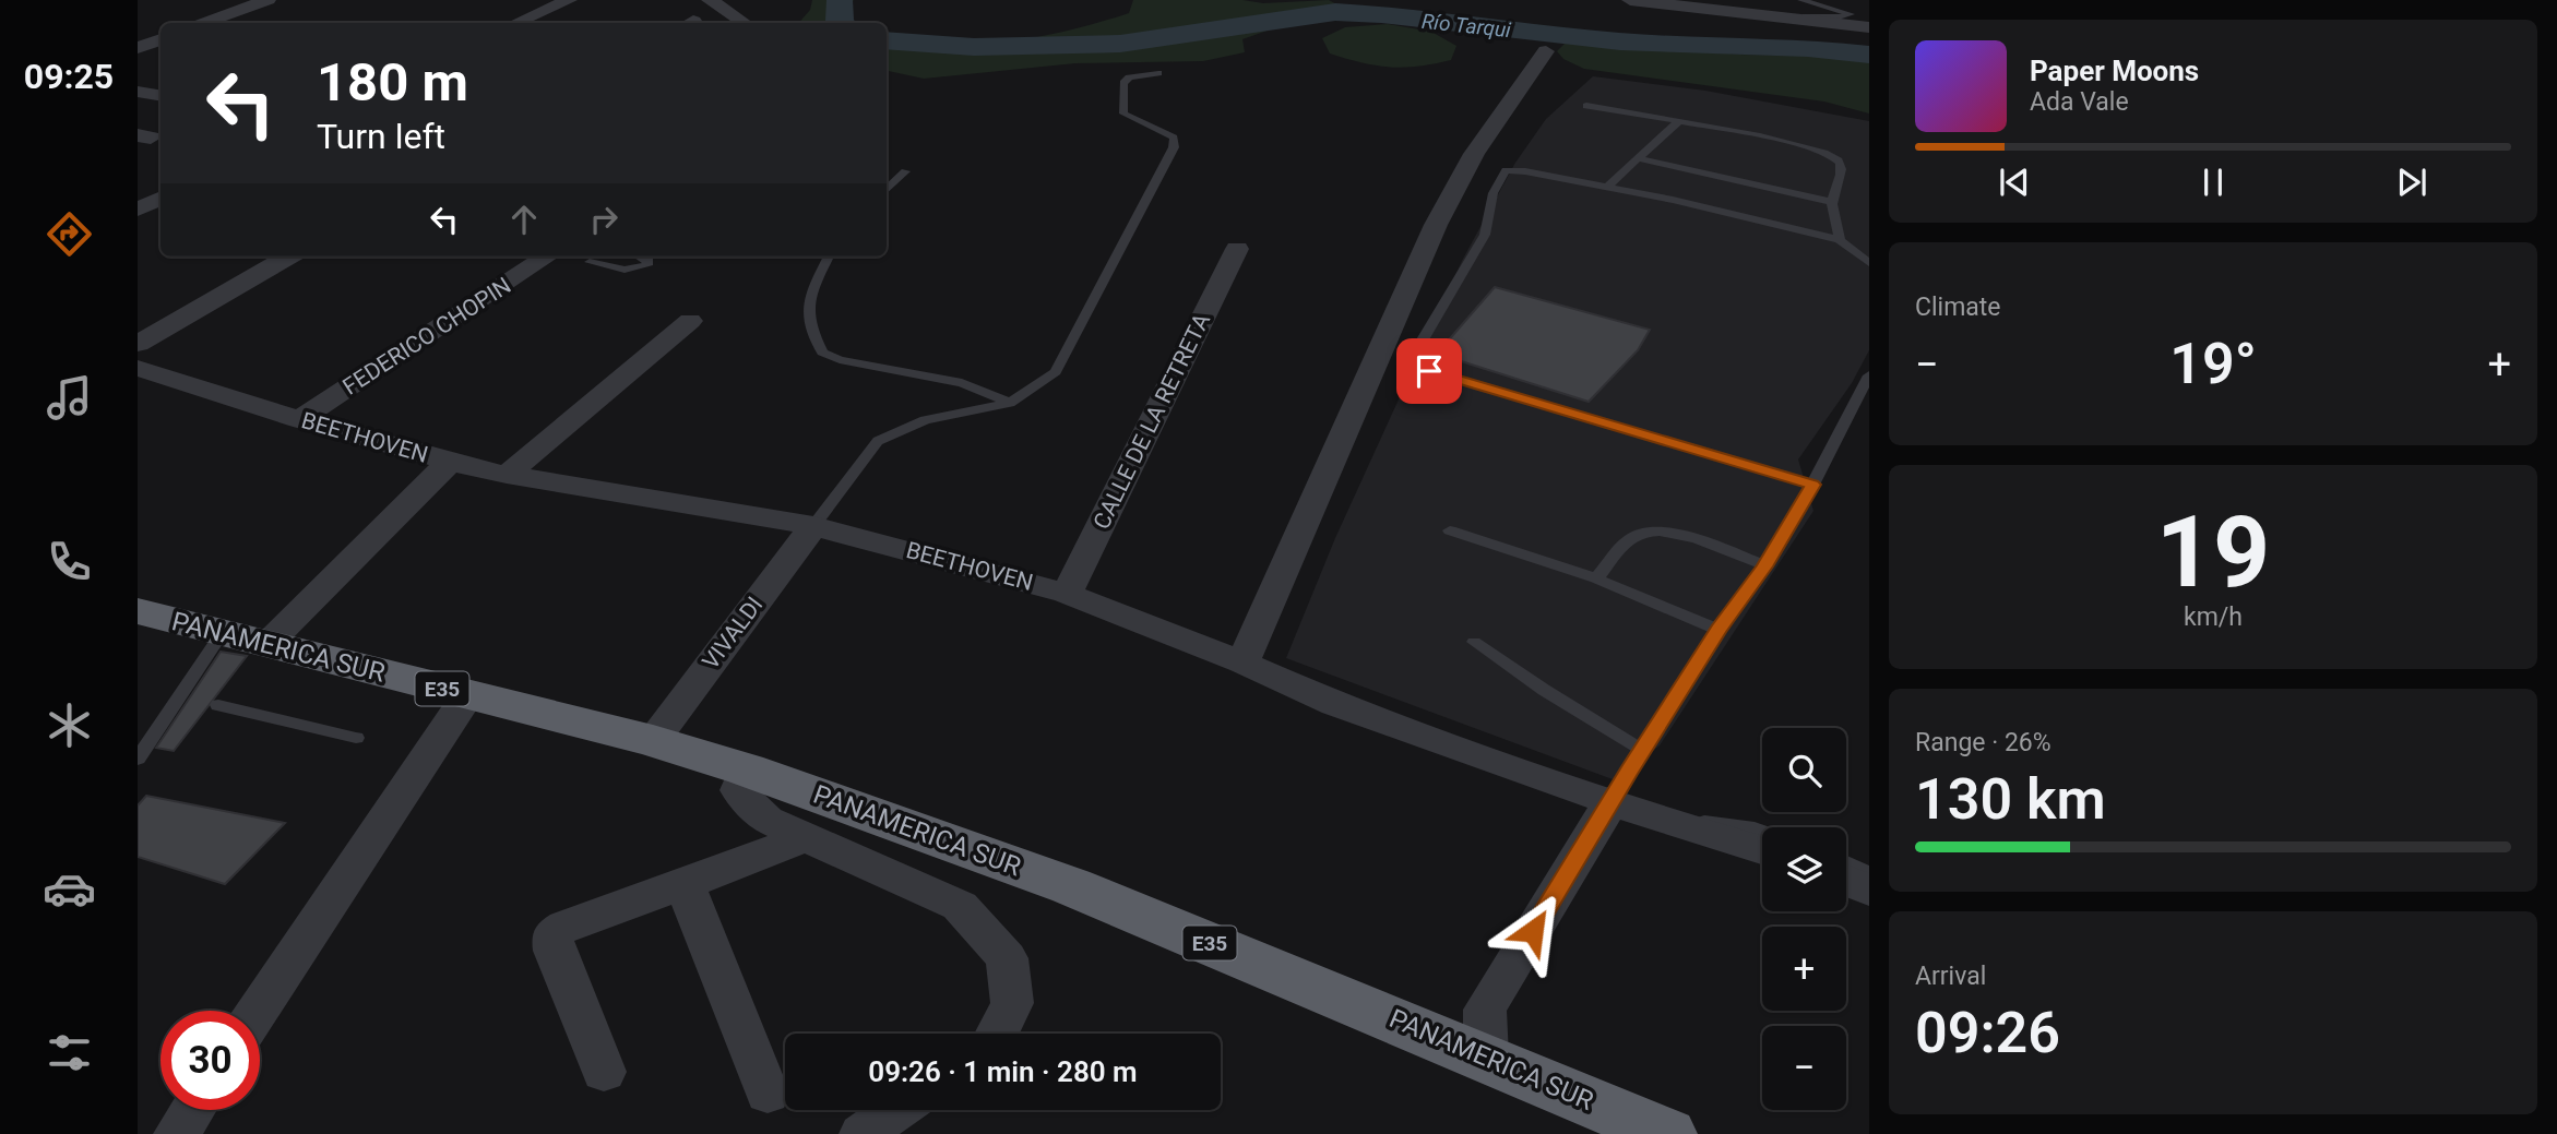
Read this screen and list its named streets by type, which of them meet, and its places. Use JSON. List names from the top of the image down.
{
  "streets": {
    "highway": ["PANAMERICA SUR", "E35"],
    "street": [
      "FEDERICO CHOPIN",
      "CALLE DE LA RETRETA",
      "BEETHOVEN",
      "VIVALDI"
    ]
  },
  "crossings": [
    ["FEDERICO CHOPIN", "BEETHOVEN"],
    ["CALLE DE LA RETRETA", "BEETHOVEN"],
    ["BEETHOVEN", "VIVALDI"],
    ["VIVALDI", "PANAMERICA SUR"]
  ],
  "water": ["Río Tarqui"],
  "page": {
    "tabs": "09:25",
    "turn": ["180 m", "Turn left"],
    "song": ["Paper Moons", "Ada Vale"],
    "tile": [
      "Climate",
      ["19", "km/h"],
      ["Range · 26%", "130 km"],
      ["Arrival", "09:26"]
    ],
    "heat": ["−", "19°", "+"],
    "map_buttons": ["+", "−"],
    "limit": "30",
    "trip": "09:26 · 1 min · 280 m"
  }
}
